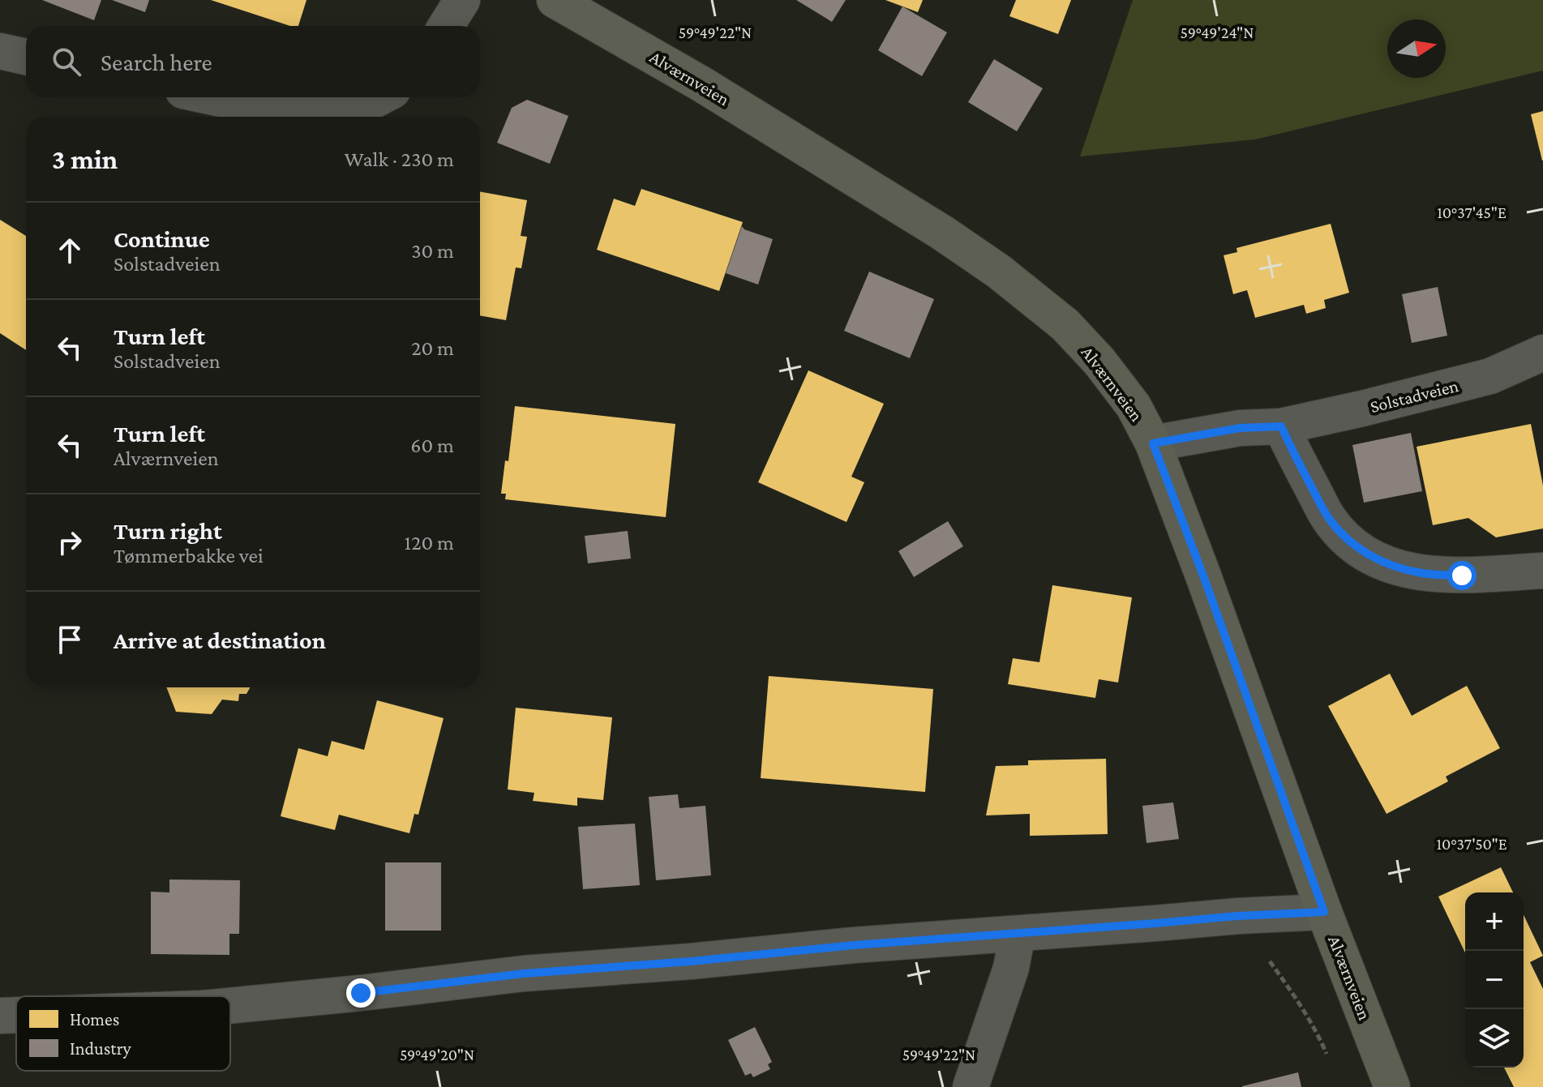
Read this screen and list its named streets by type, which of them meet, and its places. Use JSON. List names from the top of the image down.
{
  "streets": {
    "main road": ["Alværnveien"],
    "street": ["Solstadveien"]
  },
  "crossings": [
    ["Alværnveien", "Solstadveien"]
  ],
  "legend": ["Homes", "Industry"],
  "north": "right",
  "page": {
    "search": "Search here",
    "heading": ["3 min", "Walk · 230 m"],
    "list": [
      ["Continue", "Solstadveien", "30 m"],
      ["Turn left", "Solstadveien", "20 m"],
      ["Turn left", "Alværnveien", "60 m"],
      ["Turn right", "Tømmerbakke vei", "120 m"],
      "Arrive at destination"
    ],
    "map_buttons": ["+", "−"]
  },
  "coordinates": [
    "59°49'22\"N",
    "59°49'24\"N",
    "10°37'45\"E",
    "10°37'50\"E",
    "59°49'20\"N"
  ]
}
